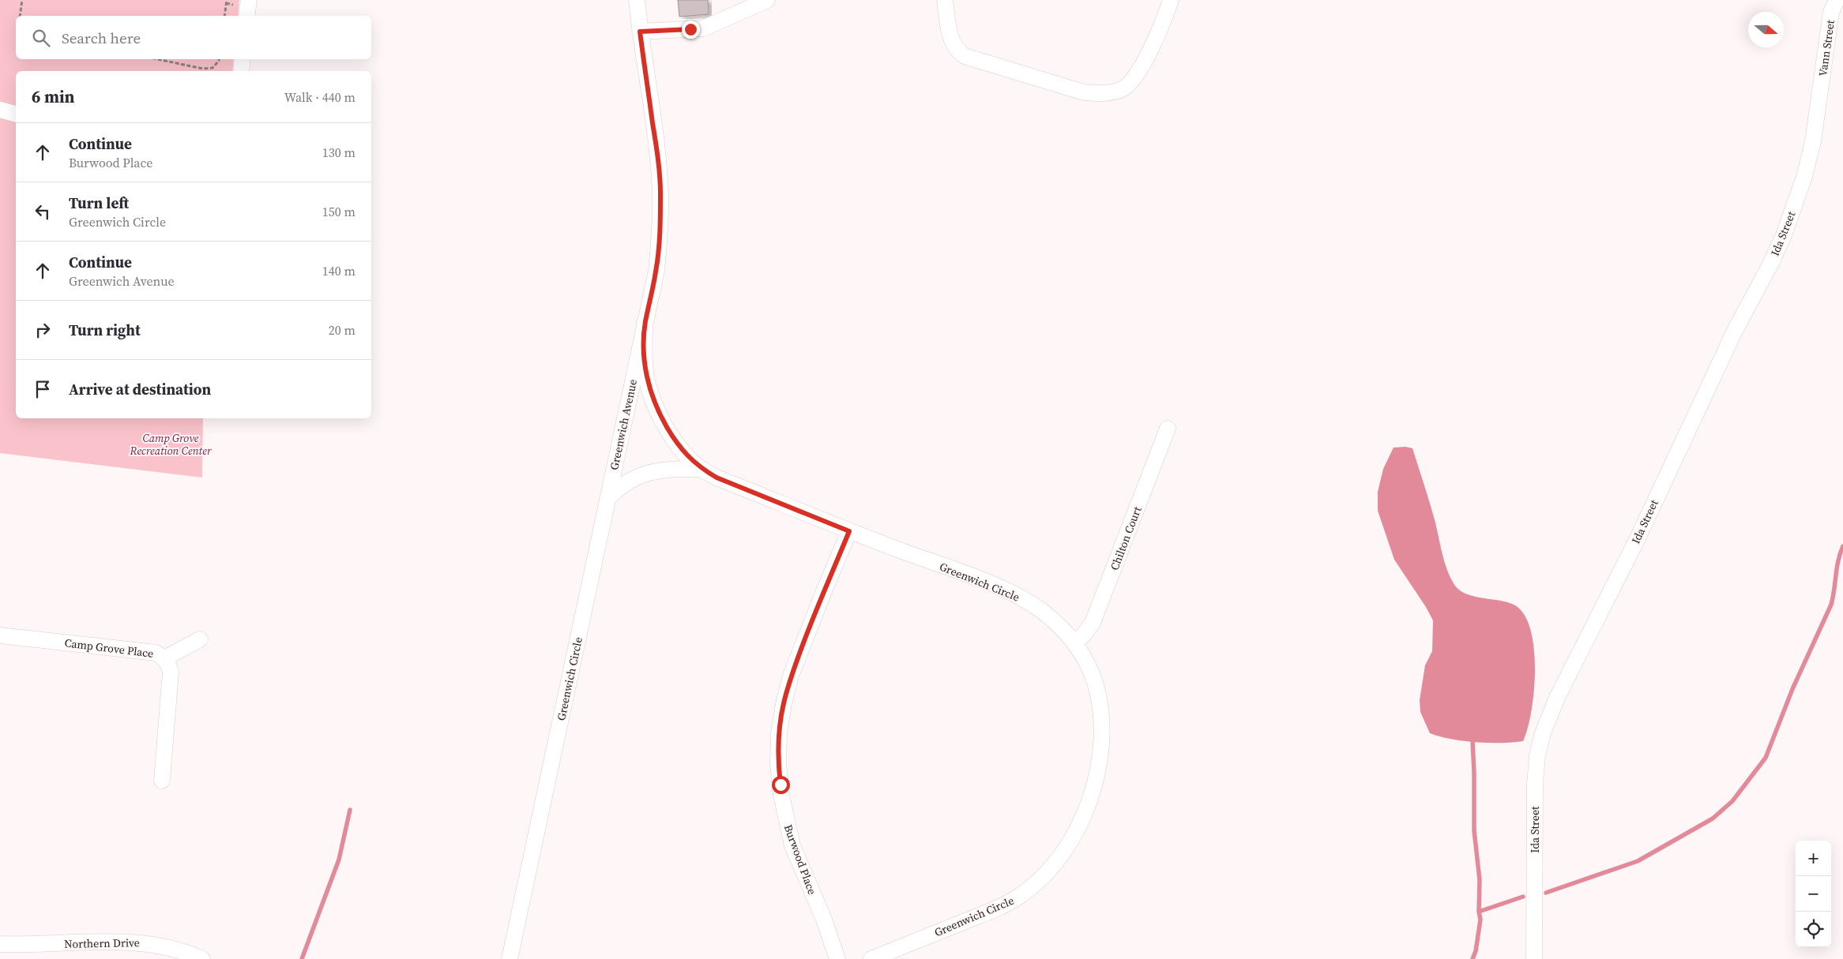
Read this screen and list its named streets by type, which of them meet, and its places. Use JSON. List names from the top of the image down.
{
  "streets": {
    "street": [
      "Vann Street",
      "Ida Street",
      "Greenwich Avenue",
      "Chilton Court",
      "Greenwich Circle",
      "Camp Grove Place",
      "Burwood Place",
      "Northern Drive"
    ]
  },
  "crossings": [
    ["Vann Street", "Ida Street"],
    ["Greenwich Avenue", "Greenwich Circle"],
    ["Chilton Court", "Greenwich Circle"],
    ["Greenwich Circle", "Burwood Place"]
  ],
  "parks": ["Camp Grove Recreation Center"],
  "north": "right",
  "page": {
    "search": "Search here",
    "heading": ["6 min", "Walk · 440 m"],
    "list": [
      ["Continue", "Burwood Place", "130 m"],
      ["Turn left", "Greenwich Circle", "150 m"],
      ["Continue", "Greenwich Avenue", "140 m"],
      ["Turn right", "20 m"],
      "Arrive at destination"
    ],
    "map_buttons": ["+", "−"]
  }
}
